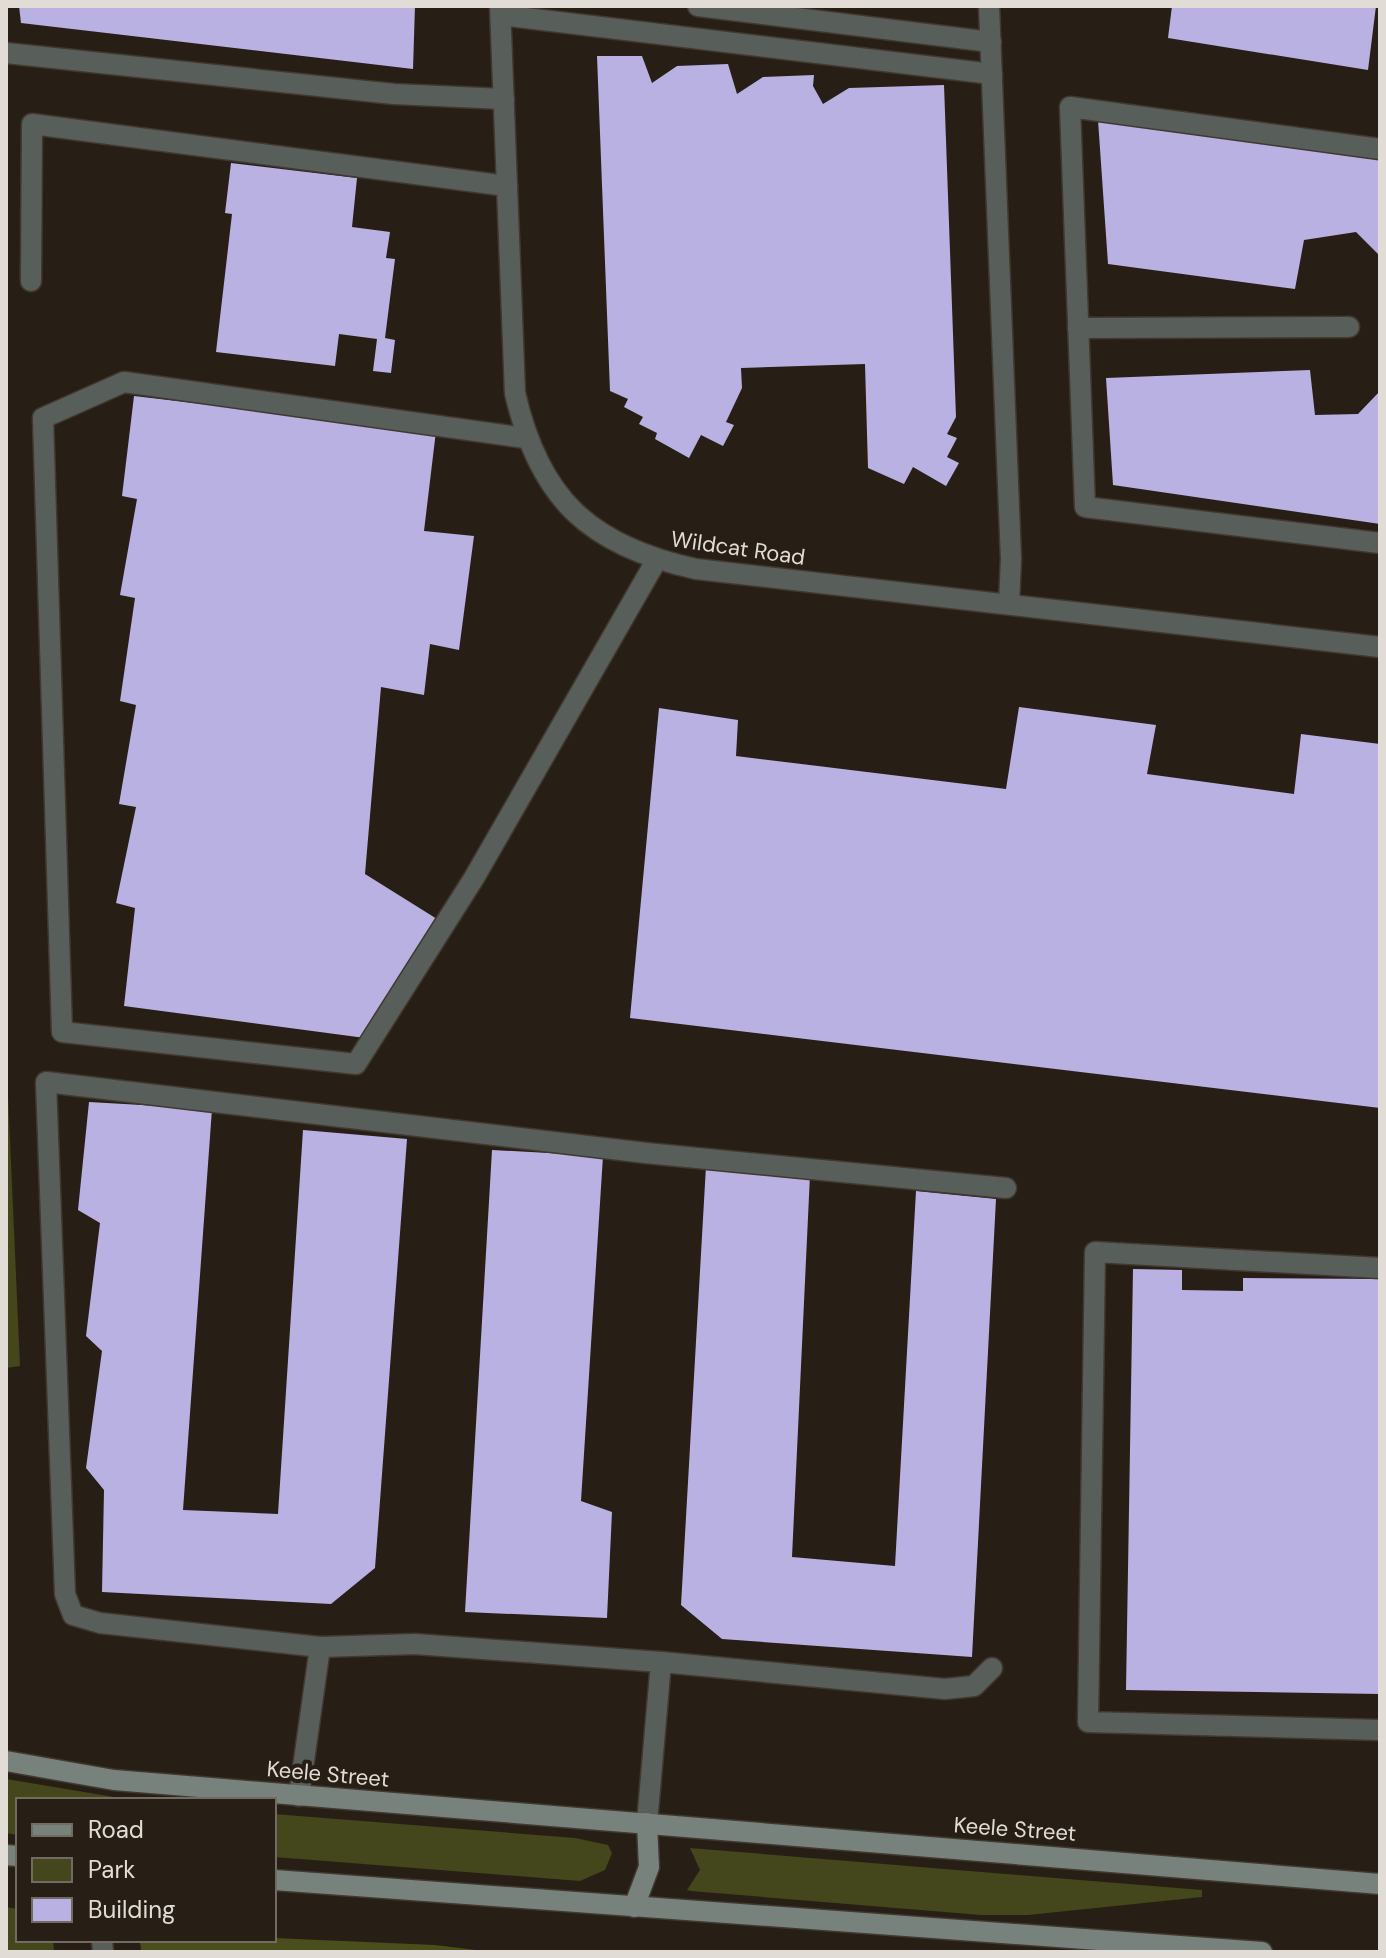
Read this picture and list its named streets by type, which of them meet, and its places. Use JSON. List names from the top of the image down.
{
  "streets": {
    "main road": ["Keele Street"],
    "street": ["Wildcat Road"]
  },
  "legend": ["Road", "Park", "Building"]
}
